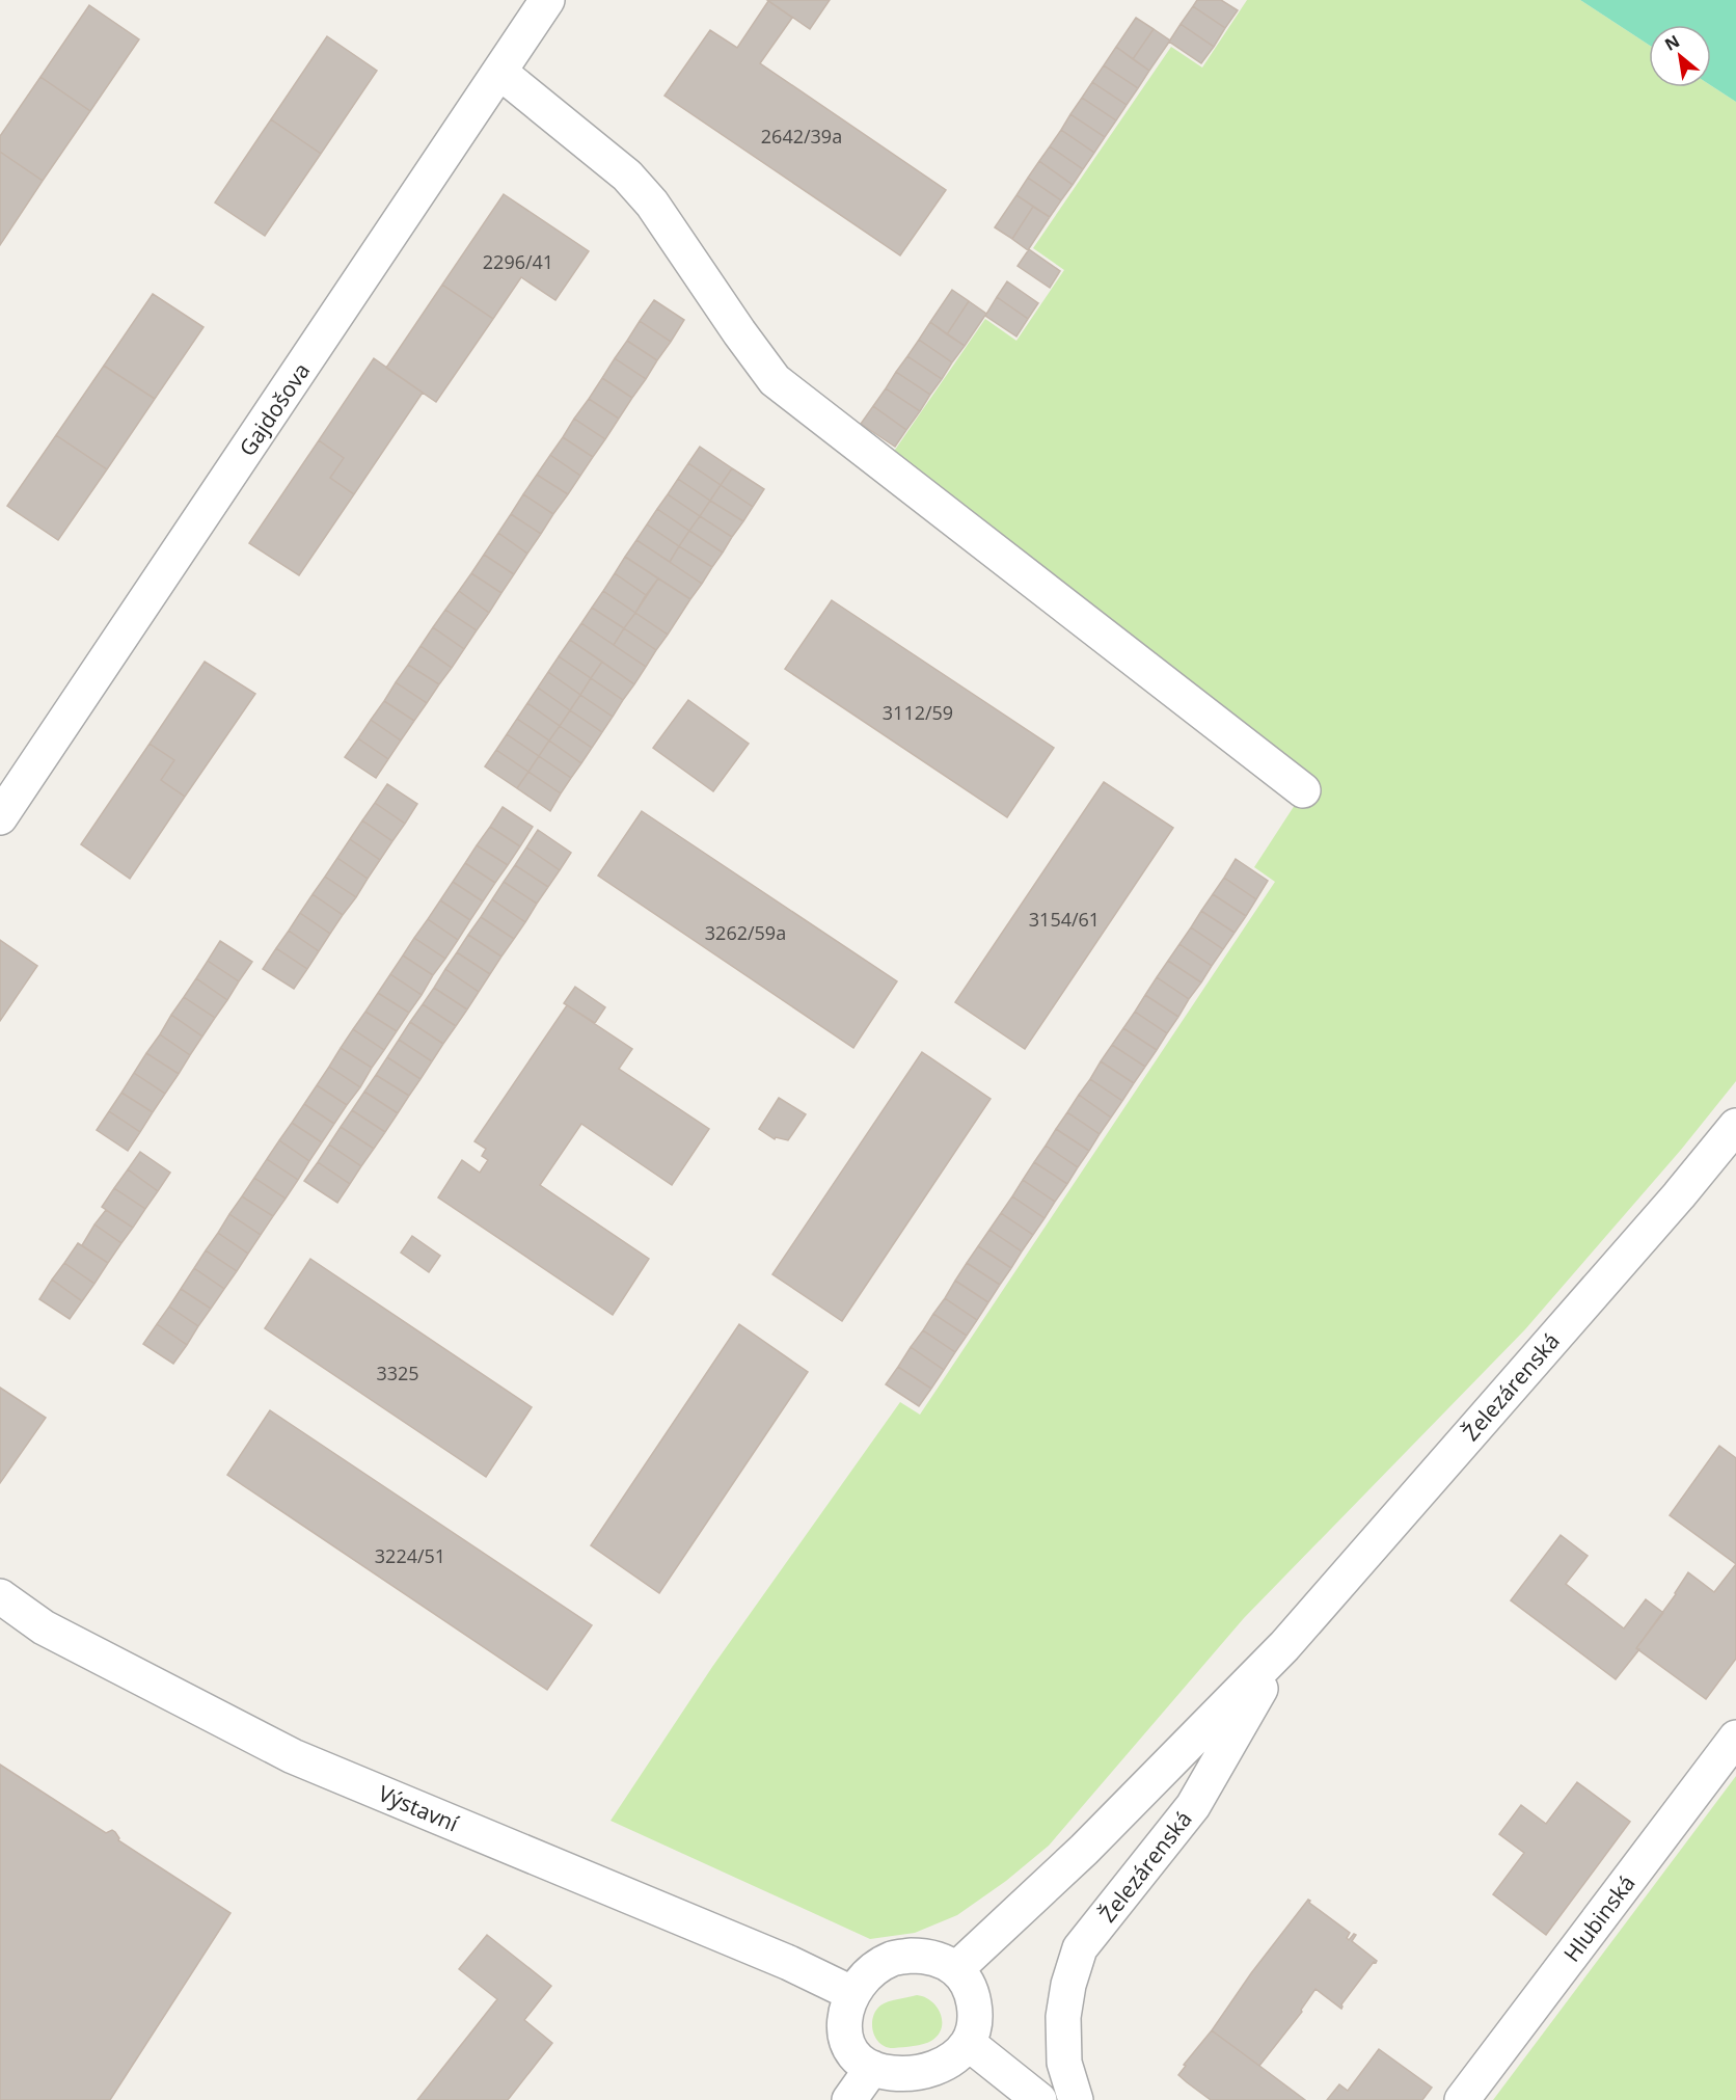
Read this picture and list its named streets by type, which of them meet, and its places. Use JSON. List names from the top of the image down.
{
  "streets": {
    "street": [
      "Gajdošova",
      "Železárenská",
      "Výstavní",
      "Hlubinská"
    ]
  },
  "crossings": [
    ["Železárenská", "Výstavní"]
  ],
  "house_numbers": [
    "2642/39a",
    "2296/41",
    "3112/59",
    "3154/61",
    "3262/59a",
    "3325",
    "3224/51"
  ],
  "north": "top left"
}
